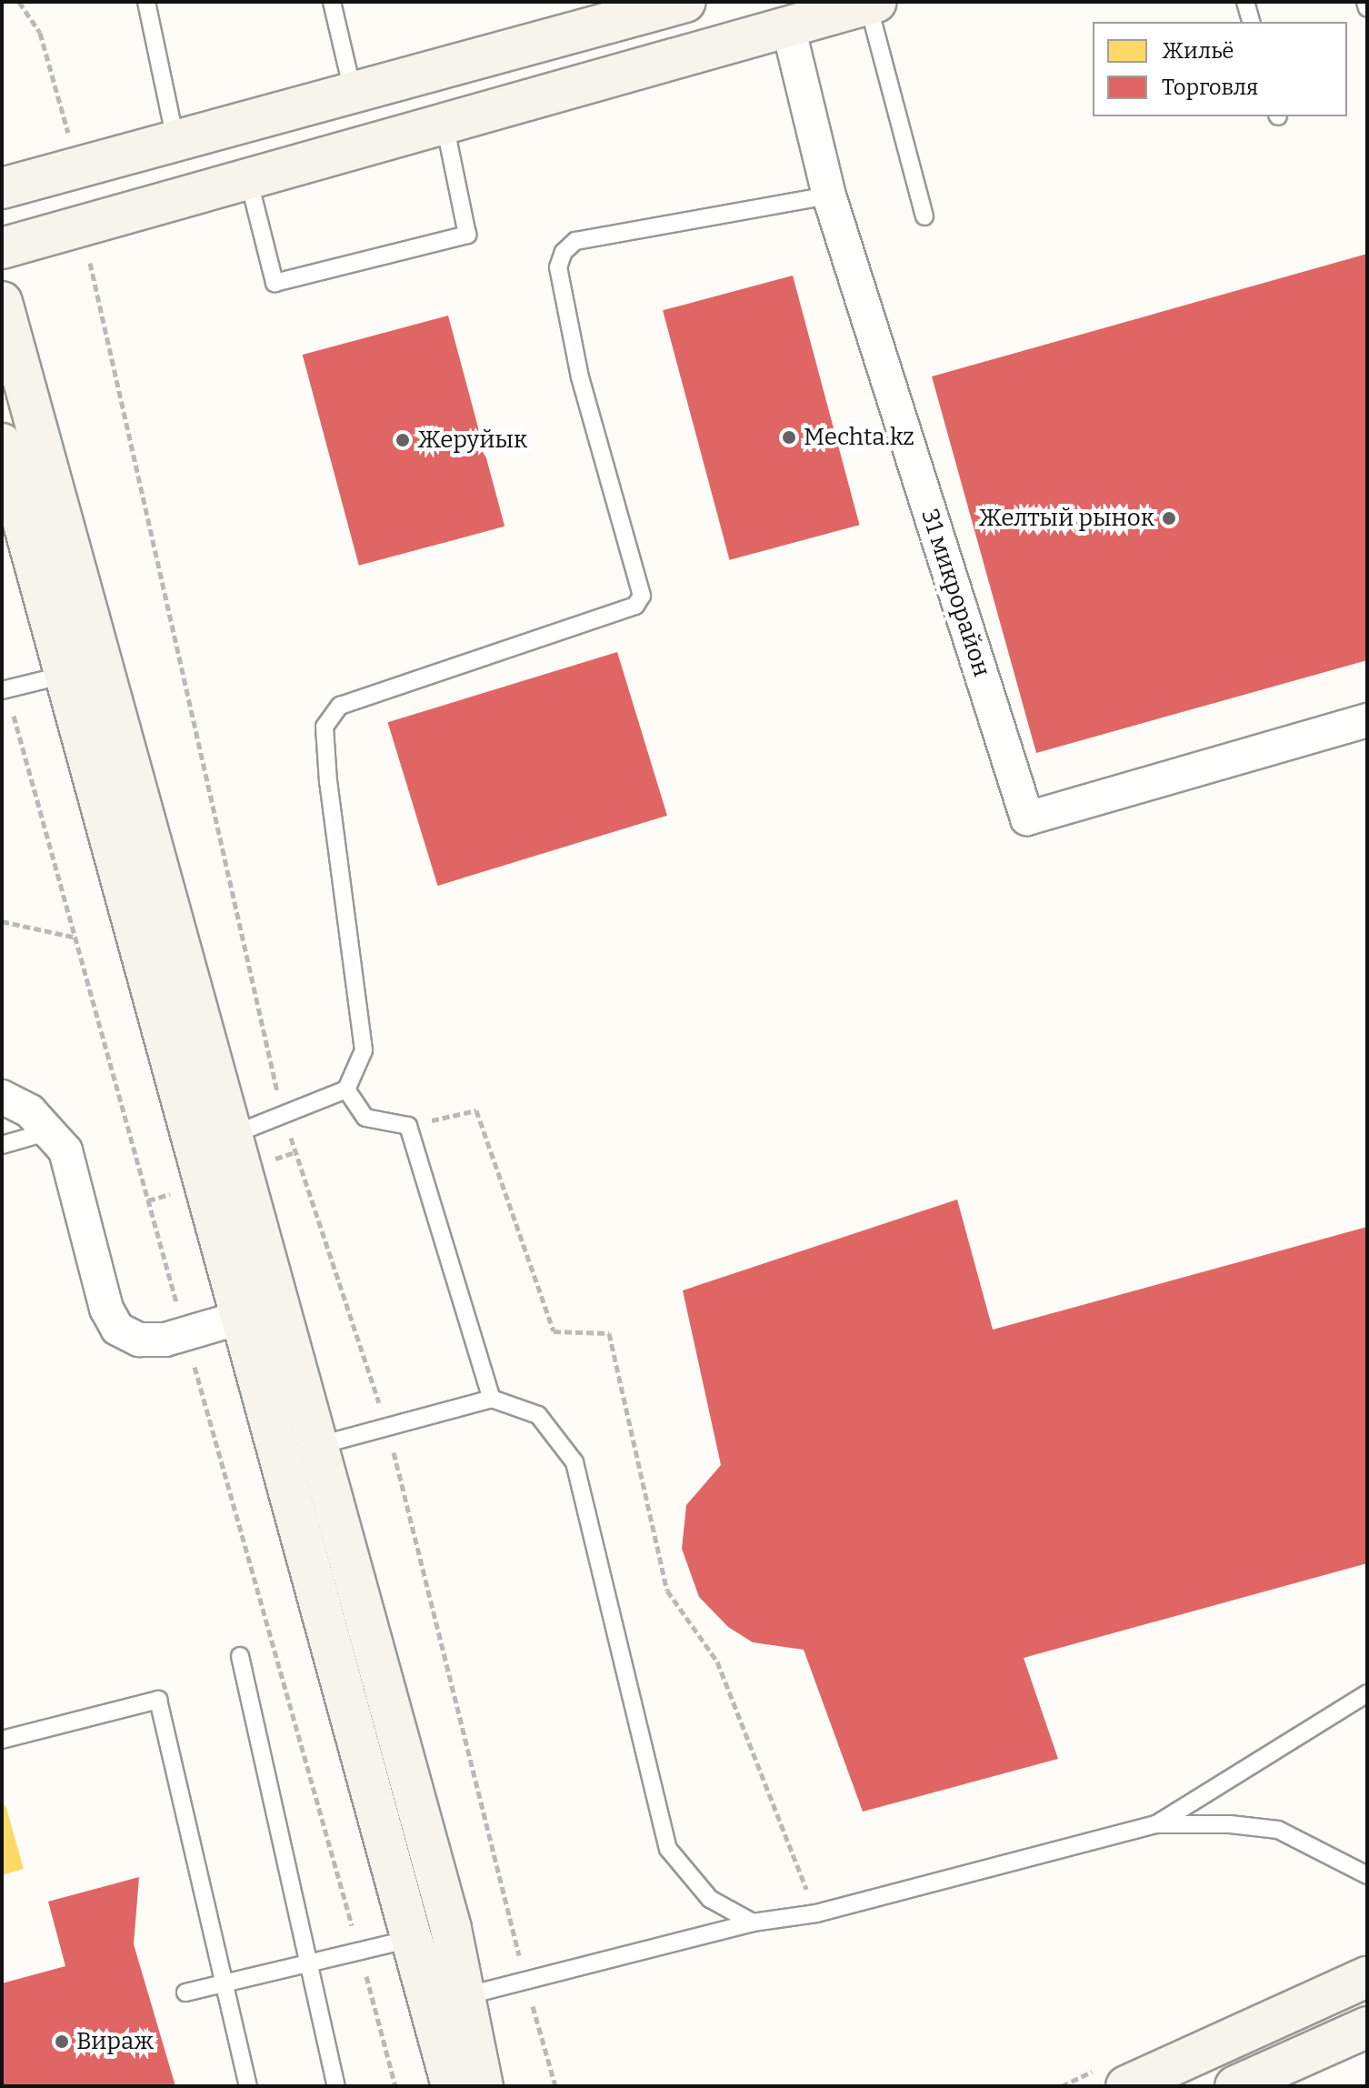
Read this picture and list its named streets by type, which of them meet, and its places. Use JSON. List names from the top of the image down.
{
  "streets": {
    "street": ["31 микрорайон"]
  },
  "places": [
    "Mechta.kz",
    "Жеруйык",
    "Желтый рынок",
    "Вираж"
  ],
  "legend": ["Жильё", "Торговля"]
}
